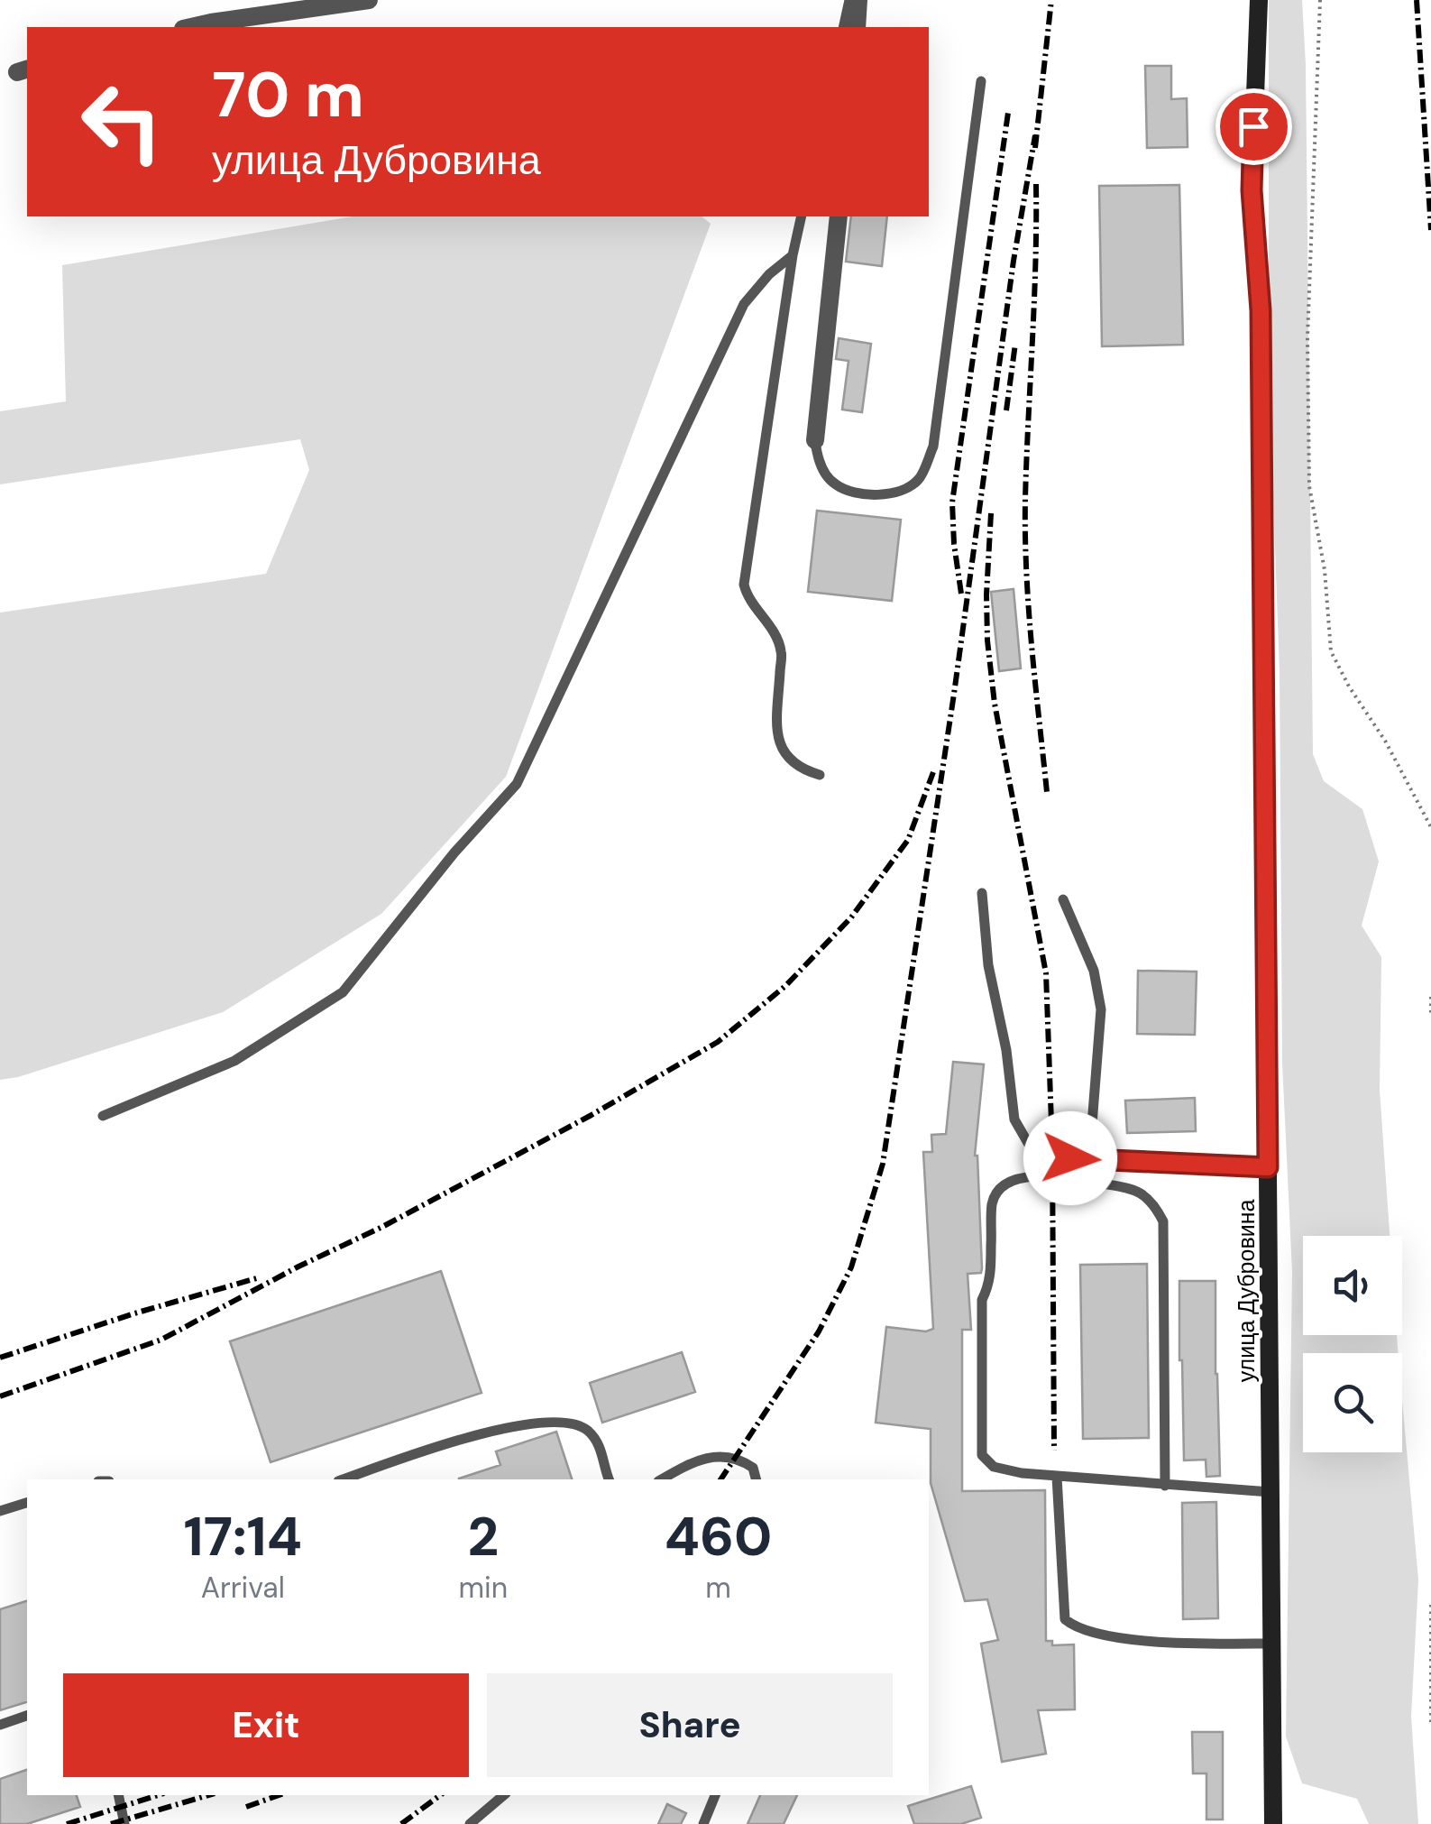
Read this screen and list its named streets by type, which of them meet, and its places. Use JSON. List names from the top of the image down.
{
  "streets": {
    "main road": ["улица Дубровина"]
  },
  "page": {
    "turn": ["70 m", "улица Дубровина"],
    "eta": [
      "17:14",
      "Arrival",
      "2",
      "min",
      "460",
      "m"
    ],
    "buttons": ["Exit", "Share"]
  }
}
